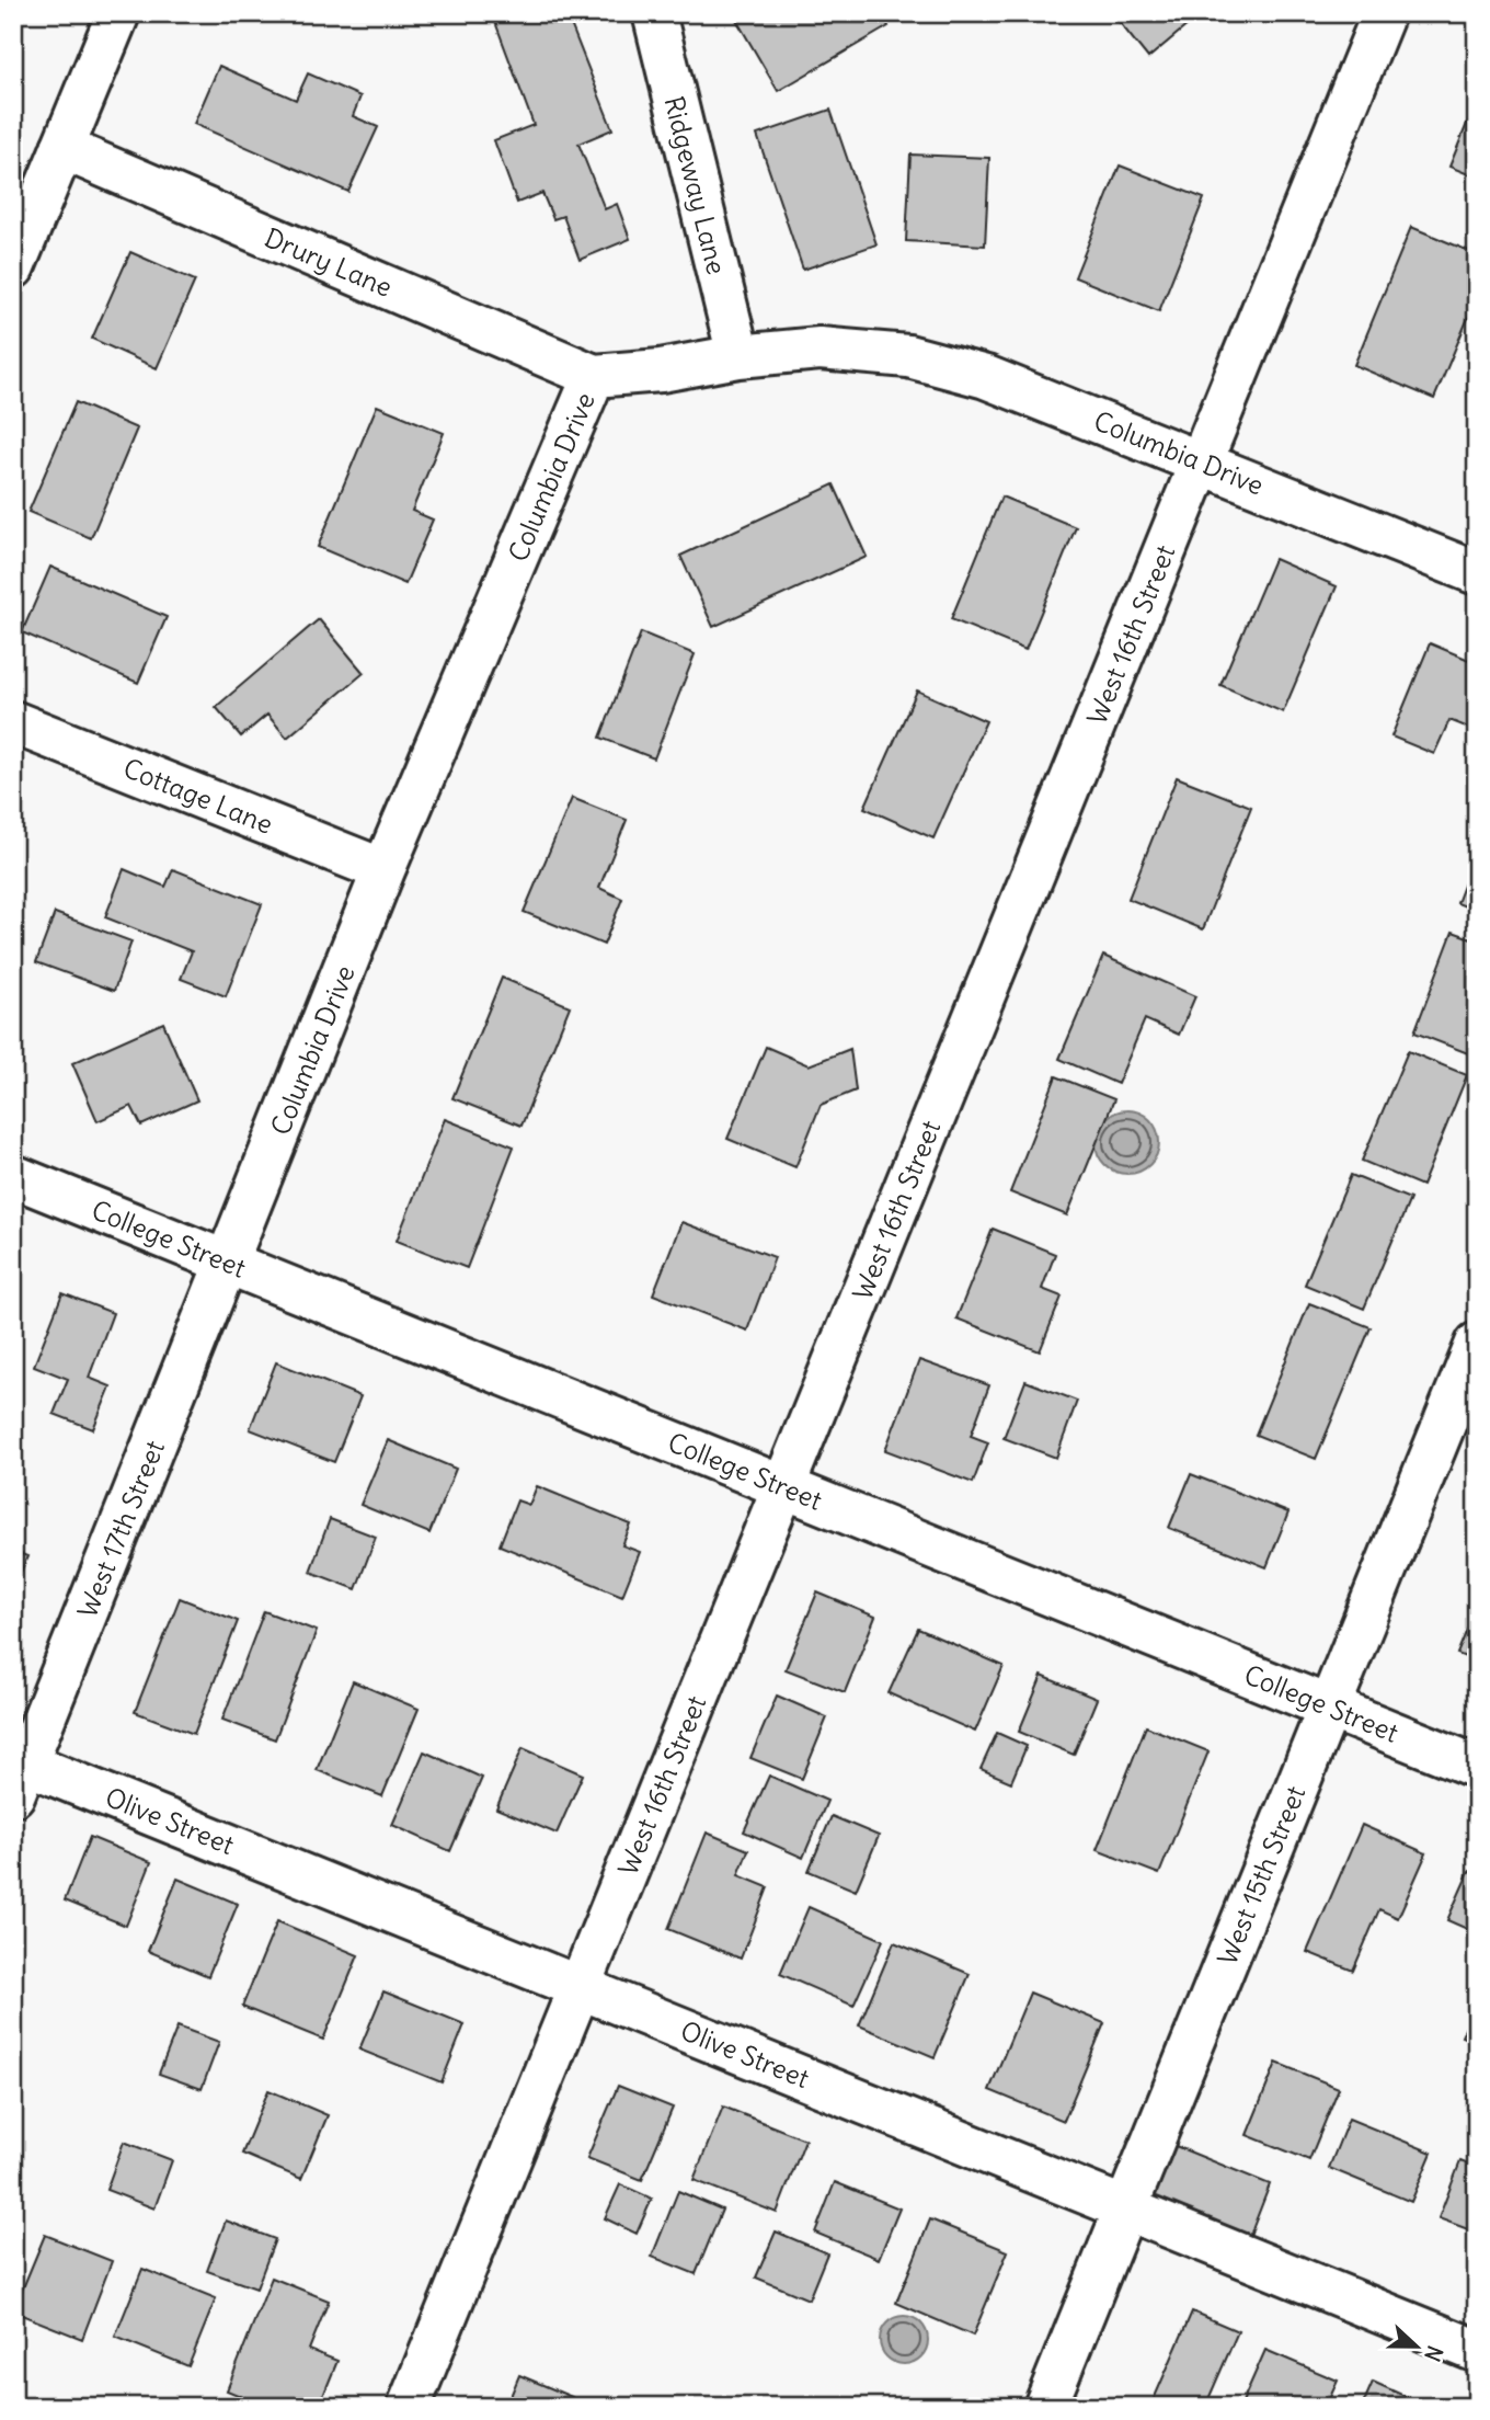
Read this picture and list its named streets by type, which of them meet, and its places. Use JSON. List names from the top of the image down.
{
  "streets": {
    "street": [
      "Ridgeway Lane",
      "Drury Lane",
      "Columbia Drive",
      "West 16th Street",
      "Cottage Lane",
      "College Street",
      "West 17th Street",
      "Olive Street",
      "West 15th Street"
    ]
  },
  "crossings": [
    ["Ridgeway Lane", "Columbia Drive"],
    ["Drury Lane", "Columbia Drive"],
    ["Columbia Drive", "West 16th Street"],
    ["Columbia Drive", "Cottage Lane"],
    ["Columbia Drive", "College Street"],
    ["Columbia Drive", "West 17th Street"],
    ["West 16th Street", "College Street"],
    ["West 16th Street", "Olive Street"],
    ["College Street", "West 17th Street"],
    ["College Street", "West 15th Street"],
    ["West 17th Street", "Olive Street"],
    ["Olive Street", "West 15th Street"]
  ],
  "north": "right"
}
